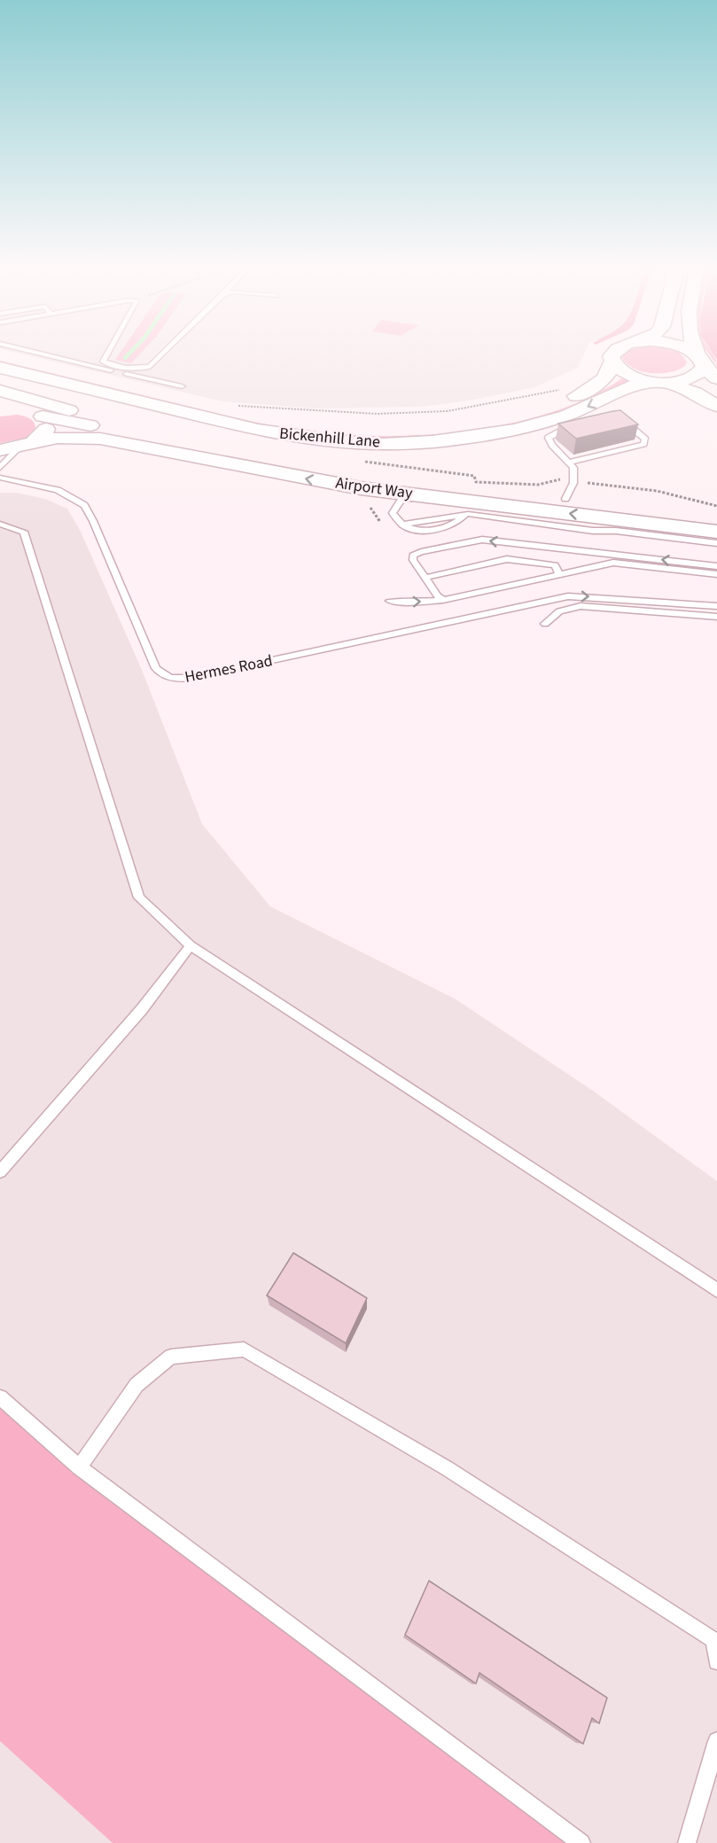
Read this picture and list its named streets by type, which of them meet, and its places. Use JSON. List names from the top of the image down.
{
  "streets": {
    "main road": ["Bickenhill Lane", "Airport Way"],
    "lane": ["Hermes Road"]
  }
}
